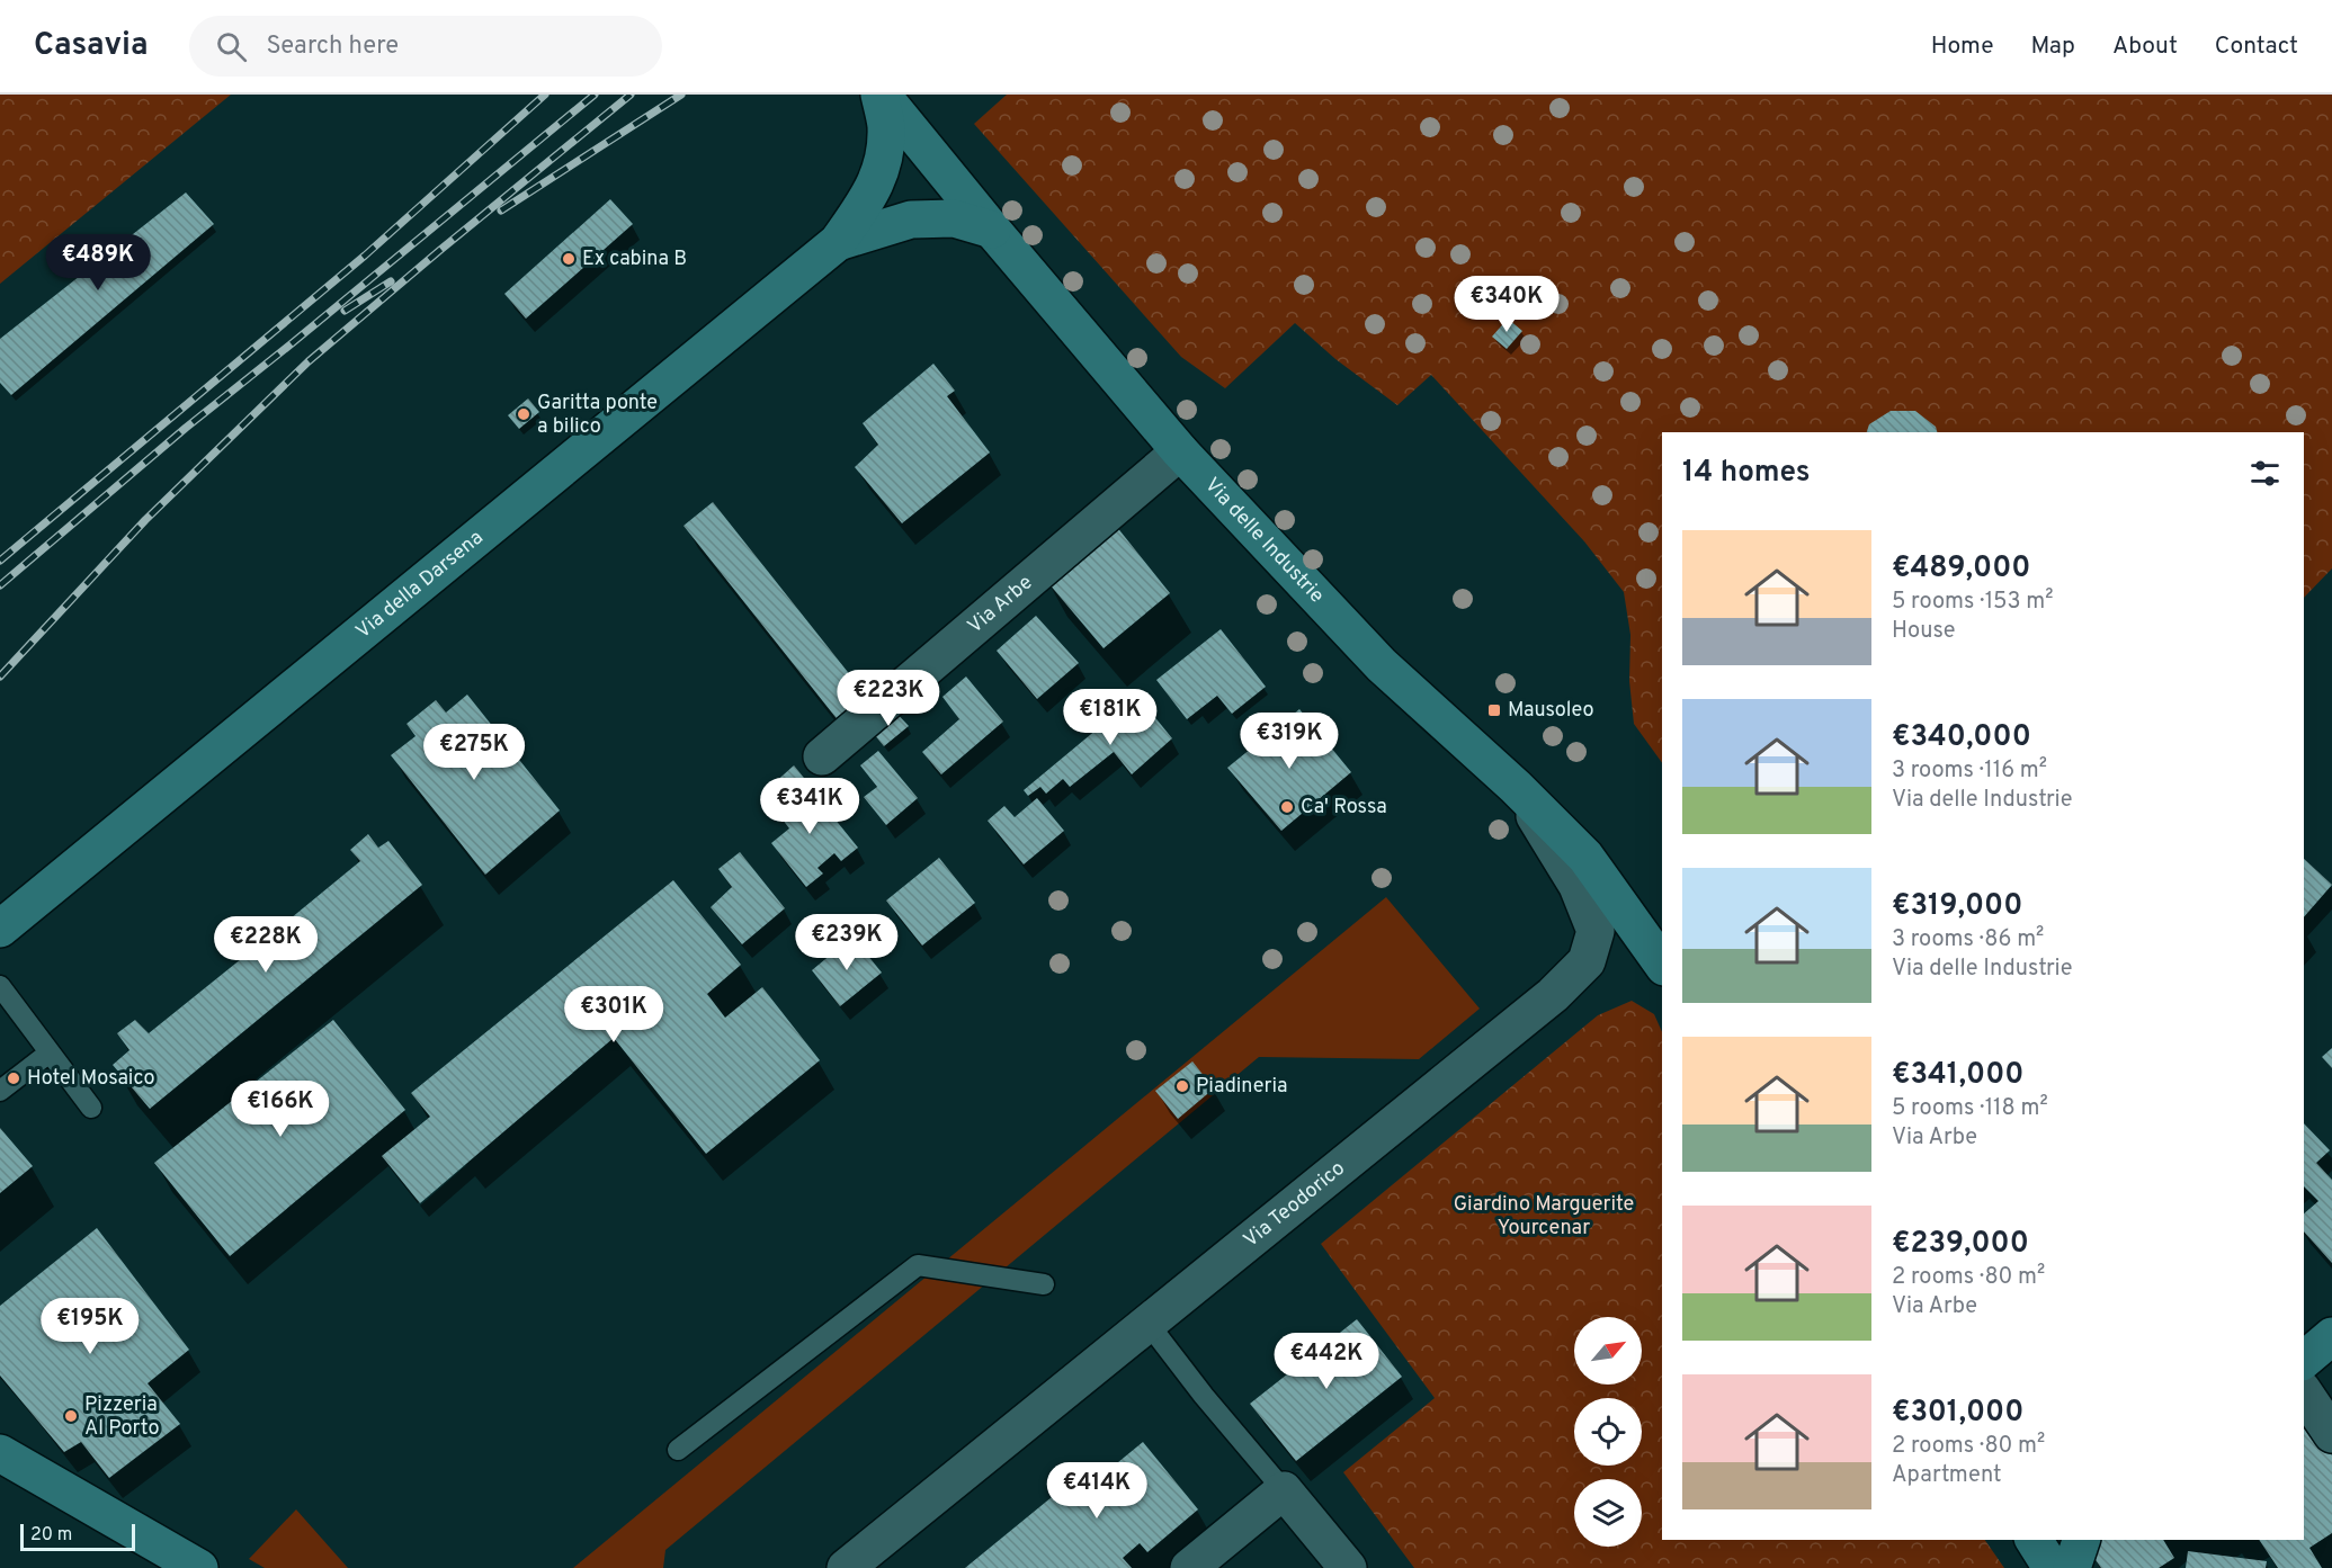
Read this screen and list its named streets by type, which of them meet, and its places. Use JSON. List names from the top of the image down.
{
  "streets": {
    "street": [
      "Via delle Industrie",
      "Via della Darsena",
      "Via Arbe",
      "Via Teodorico"
    ]
  },
  "crossings": [
    ["Via delle Industrie", "Via della Darsena"],
    ["Via delle Industrie", "Via Arbe"],
    ["Via delle Industrie", "Via Teodorico"]
  ],
  "parks": ["Giardino Marguerite Yourcenar"],
  "places": {
    "other": [
      "Ex cabina B",
      "Garitta ponte a bilico",
      "Ca' Rossa",
      "Hotel Mosaico",
      "Piadineria",
      "Pizzeria Al Porto"
    ],
    "transit": ["Mausoleo"]
  },
  "scale_bar": "20 m",
  "north": "top right",
  "page": {
    "header": "Casavia",
    "search": "Search here",
    "nav": [
      "Home",
      "Map",
      "About",
      "Contact"
    ],
    "price": [
      "€489K",
      "€340K",
      "€223K",
      "€181K",
      "€319K",
      "€275K",
      "€341K",
      "€239K",
      "€228K",
      "€301K",
      "€166K",
      "€195K",
      "€442K",
      "€414K"
    ],
    "heading": "14 homes",
    "list": [
      {
        "name": "€489,000",
        "note": "5 rooms · 153 m² · House"
      },
      {
        "name": "€340,000",
        "note": "3 rooms · 116 m² · Via delle Industrie"
      },
      {
        "name": "€319,000",
        "note": "3 rooms · 86 m² · Via delle Industrie"
      },
      {
        "name": "€341,000",
        "note": "5 rooms · 118 m² · Via Arbe"
      },
      {
        "name": "€239,000",
        "note": "2 rooms · 80 m² · Via Arbe"
      },
      {
        "name": "€301,000",
        "note": "2 rooms · 80 m² · Apartment"
      }
    ],
    "scale": "20 m"
  }
}
